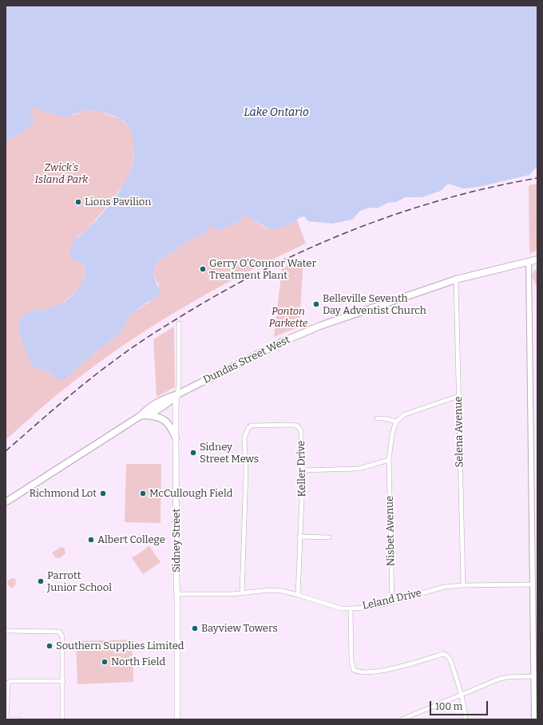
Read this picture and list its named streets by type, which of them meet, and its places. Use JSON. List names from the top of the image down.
{
  "streets": {
    "main road": ["Dundas Street West", "Sidney Street"],
    "street": [
      "Selena Avenue",
      "Keller Drive",
      "Nisbet Avenue",
      "Leland Drive"
    ]
  },
  "crossings": [
    ["Dundas Street West", "Selena Avenue"],
    ["Dundas Street West", "Sidney Street"],
    ["Selena Avenue", "Leland Drive"],
    ["Keller Drive", "Leland Drive"],
    ["Nisbet Avenue", "Leland Drive"],
    ["Sidney Street", "Leland Drive"]
  ],
  "water": ["Lake Ontario"],
  "parks": ["Zwick's Island Park", "Ponton Parkette"],
  "places": [
    "Lions Pavilion",
    "Gerry O'Connor Water Treatment Plant",
    "Belleville Seventh Day Adventist Church",
    "Sidney Street Mews",
    "Richmond Lot",
    "McCullough Field",
    "Albert College",
    "Parrott Junior School",
    "Bayview Towers",
    "Southern Supplies Limited",
    "North Field"
  ],
  "scale_bar": "100 m"
}
